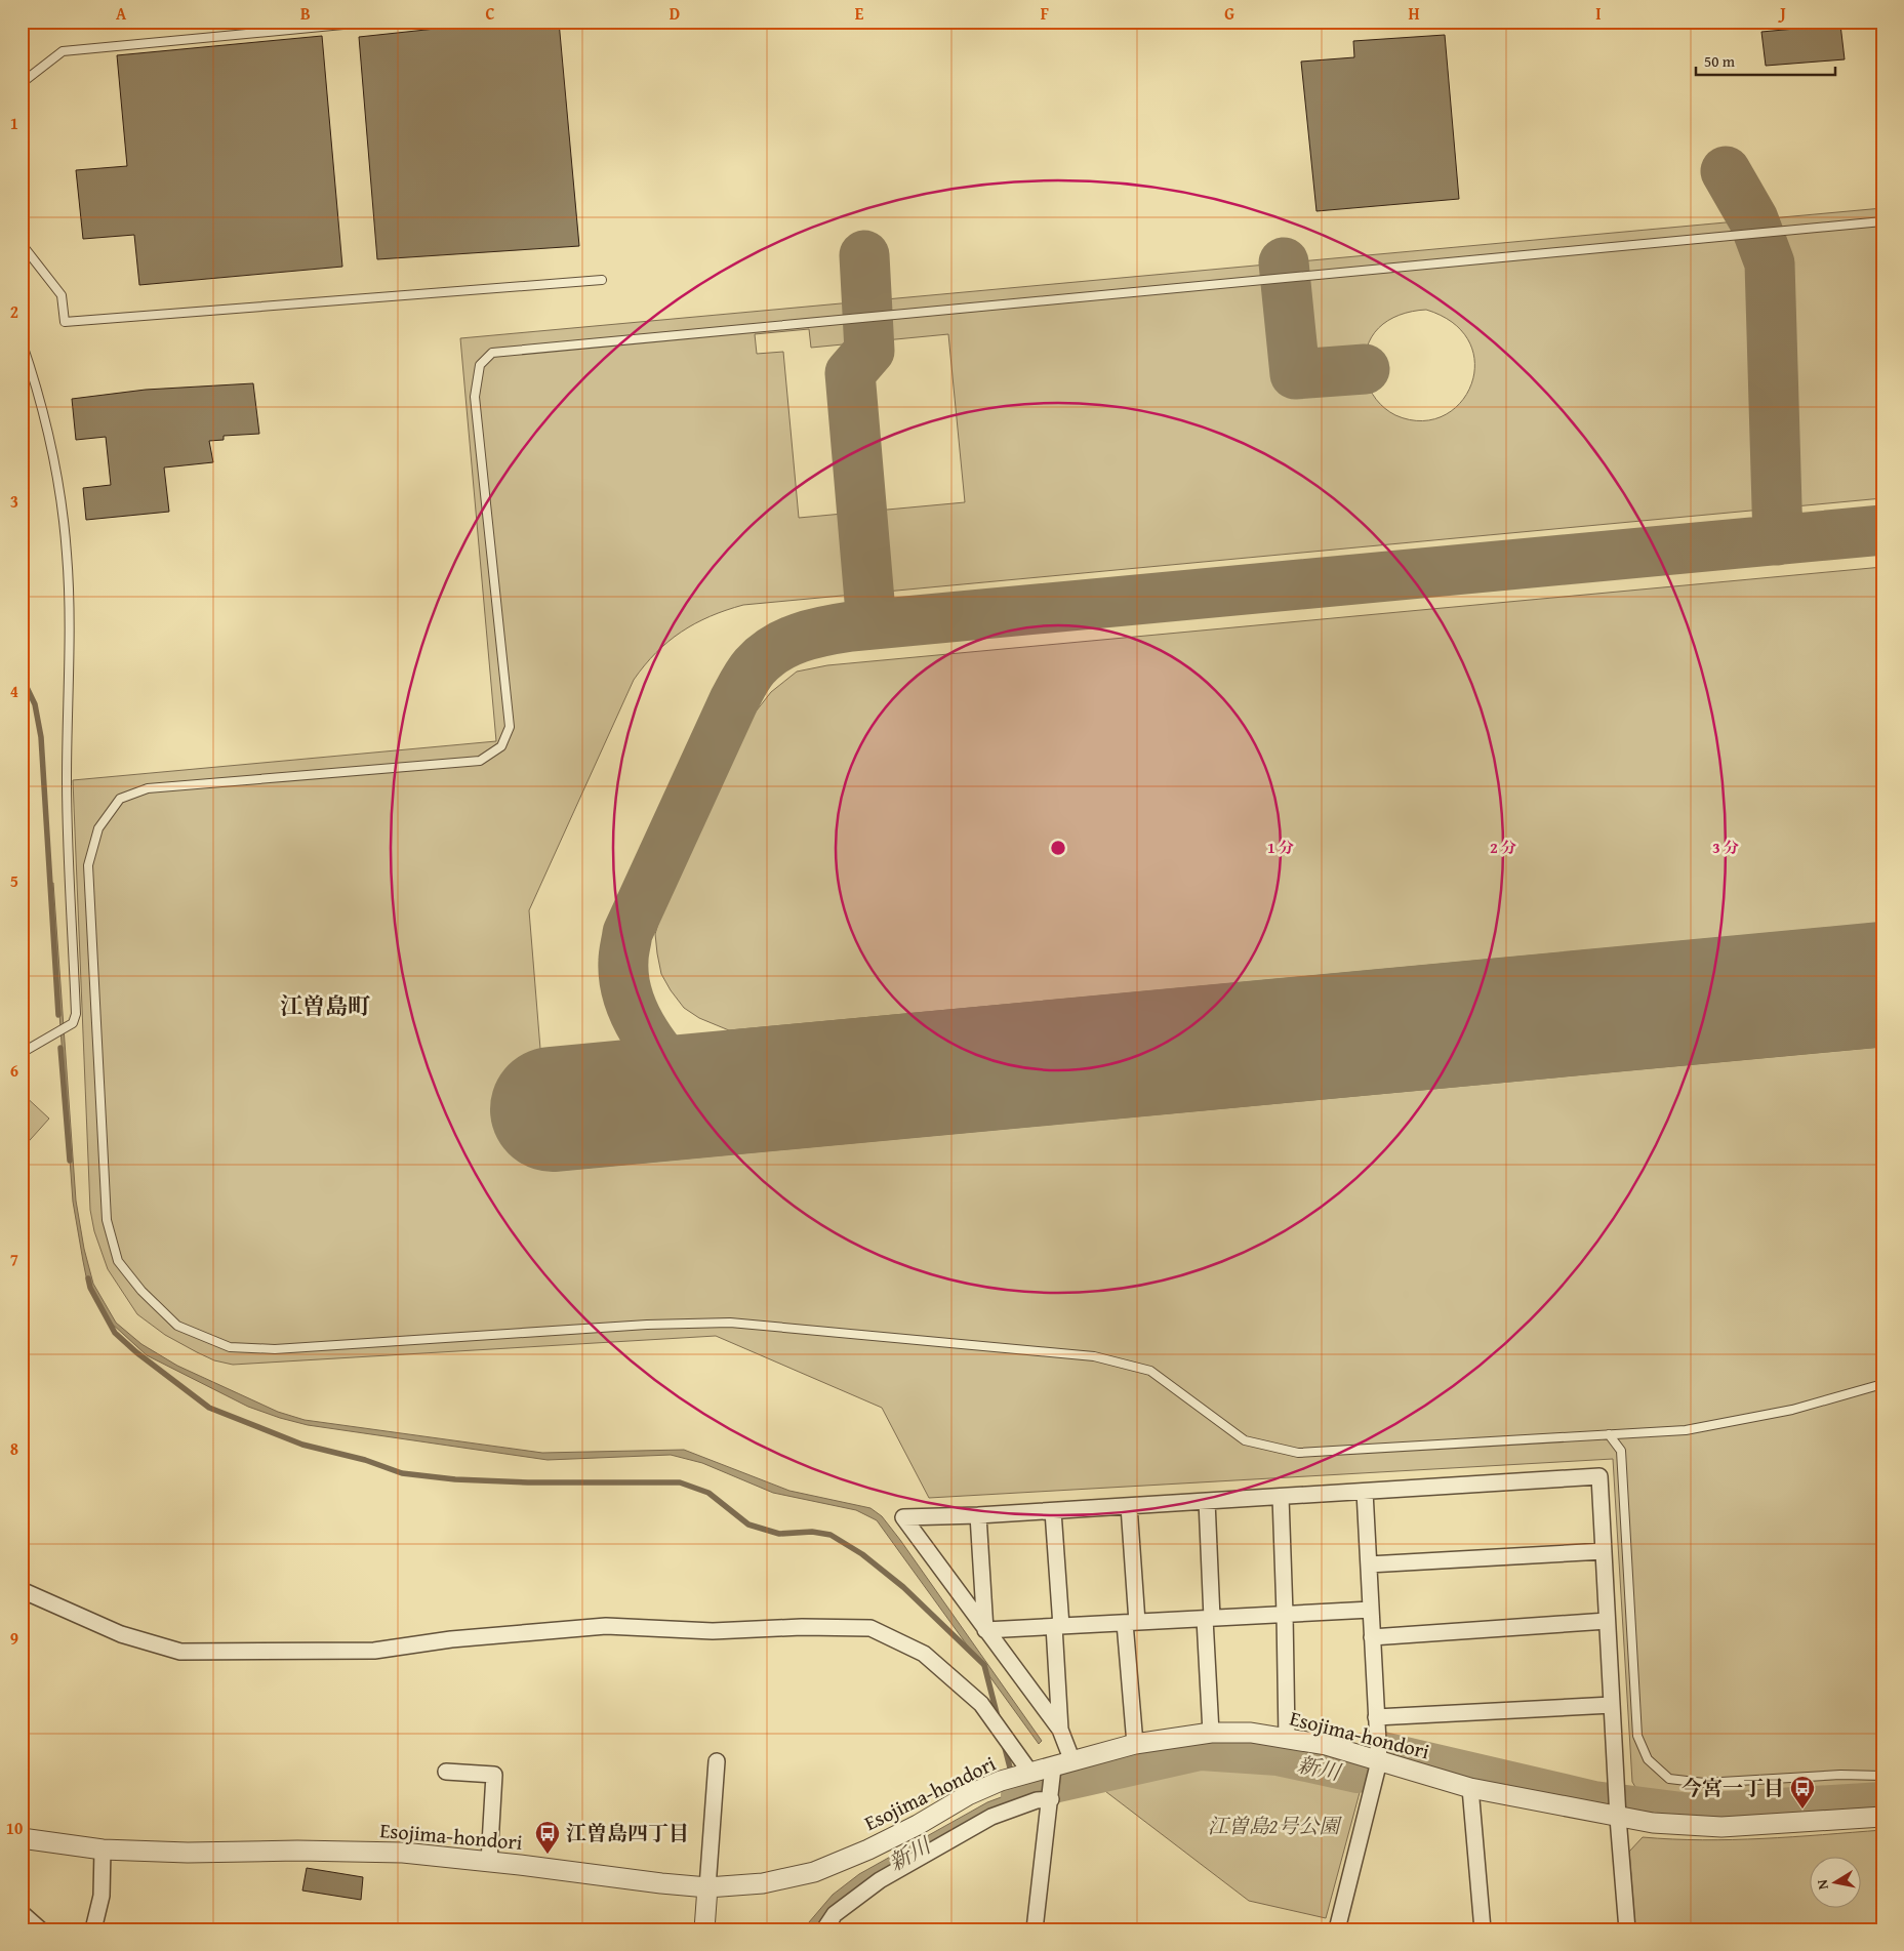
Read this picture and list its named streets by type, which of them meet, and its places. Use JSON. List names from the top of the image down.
{
  "streets": {
    "street": ["Esojima-hondori"]
  },
  "districts": ["江曽島町"],
  "water": ["新川"],
  "parks": ["江曽島2号公園"],
  "places": {
    "bus stop": ["今宮一丁目", "江曽島四丁目"]
  },
  "scale_bar": "50 m",
  "north": "left",
  "grid": {
    "columns": [
      "A",
      "B",
      "C",
      "D",
      "E",
      "F",
      "G",
      "H",
      "I",
      "J"
    ],
    "rows": [
      "1",
      "2",
      "3",
      "4",
      "5",
      "6",
      "7",
      "8",
      "9",
      "10"
    ]
  },
  "rings": ["1 分", "2 分", "3 分"]
}
